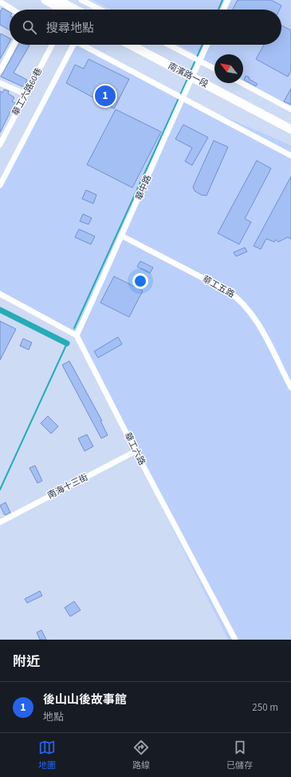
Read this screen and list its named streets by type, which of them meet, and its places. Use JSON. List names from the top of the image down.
{
  "streets": {
    "main road": ["南濱路一段"],
    "street": [
      "華工六路60巷",
      "華中路",
      "華工五路",
      "華工六路",
      "南海十三街"
    ]
  },
  "crossings": [
    ["南濱路一段", "華中路"],
    ["華中路", "華工五路"],
    ["華中路", "華工六路"],
    ["華工六路", "南海十三街"]
  ],
  "north": "top left",
  "page": {
    "search": "搜尋地點",
    "pins": "1",
    "heading": "附近",
    "list": [
      {
        "mark": "1",
        "name": "後山山後故事館",
        "note": "地點",
        "value": "250 m"
      }
    ],
    "nav": ["地圖", "路線", "已儲存"]
  }
}
